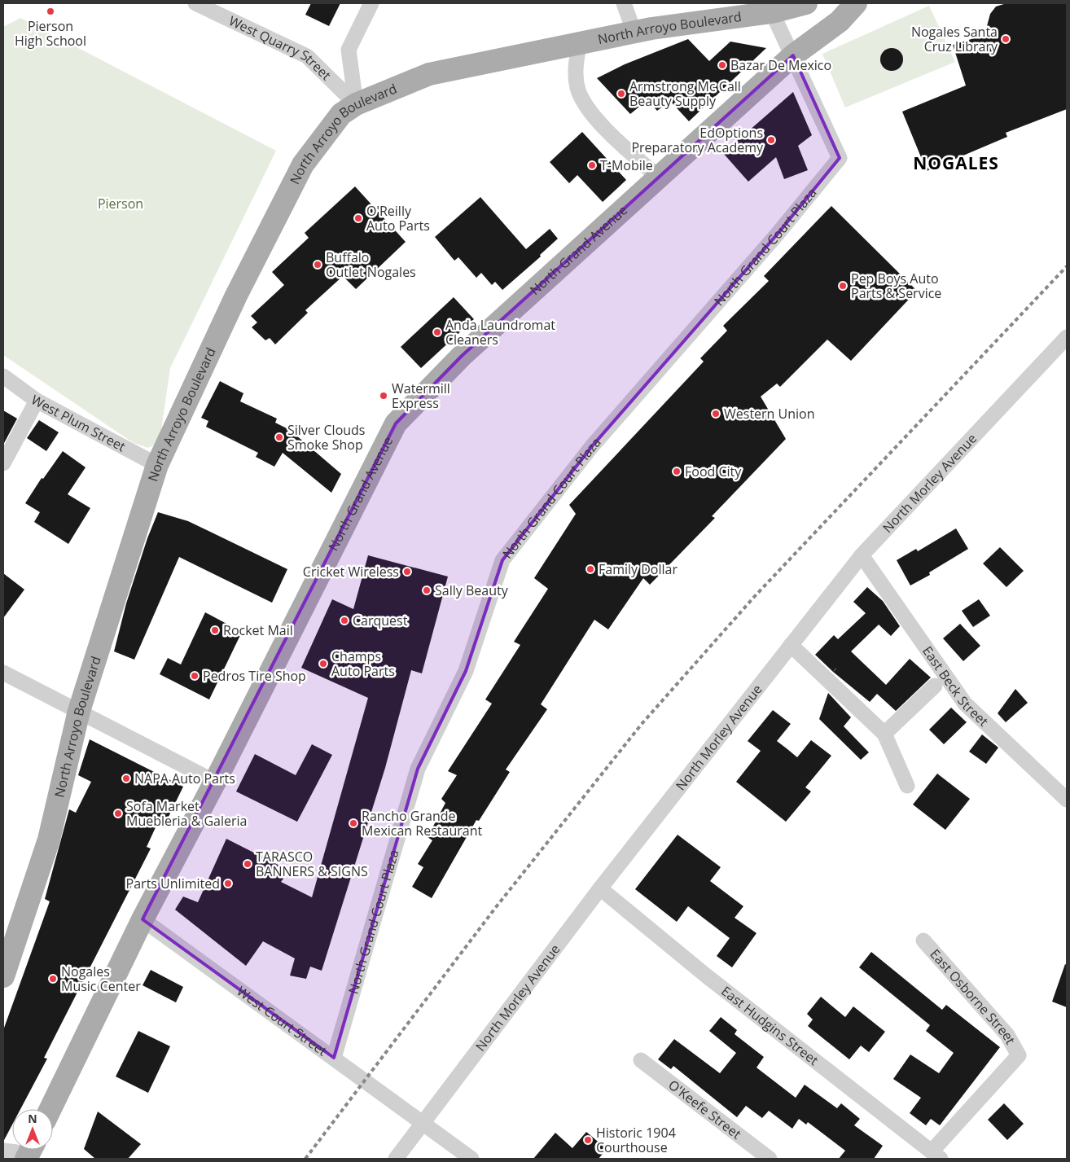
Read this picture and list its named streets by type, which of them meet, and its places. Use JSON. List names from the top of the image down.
{
  "streets": {
    "main road": ["North Arroyo Boulevard", "North Grand Avenue"],
    "street": [
      "West Quarry Street",
      "North Grand Court Plaza",
      "West Plum Street",
      "North Morley Avenue",
      "East Beck Street",
      "East Osborne Street",
      "West Court Street",
      "East Hudgins Street",
      "O'Keefe Street"
    ]
  },
  "crossings": [
    ["North Arroyo Boulevard", "West Quarry Street"],
    ["North Arroyo Boulevard", "North Grand Court Plaza"],
    ["North Arroyo Boulevard", "North Grand Avenue"],
    ["North Arroyo Boulevard", "West Plum Street"],
    ["North Grand Court Plaza", "North Grand Avenue"],
    ["North Grand Court Plaza", "West Court Street"],
    ["North Grand Avenue", "West Court Street"],
    ["North Morley Avenue", "East Beck Street"],
    ["North Morley Avenue", "West Court Street"],
    ["North Morley Avenue", "East Hudgins Street"],
    ["East Osborne Street", "East Hudgins Street"]
  ],
  "districts": ["NOGALES"],
  "parks": ["Pierson"],
  "places": [
    "Pierson High School",
    "Nogales Santa Cruz Library",
    "Bazar De Mexico",
    "Armstrong Mc Call Beauty Supply",
    "EdOptions Preparatory Academy",
    "T-Mobile",
    "O'Reilly Auto Parts",
    "Buffalo Outlet Nogales",
    "Pep Boys Auto Parts & Service",
    "Anda Laundromat Cleaners",
    "Watermill Express",
    "Western Union",
    "Silver Clouds Smoke Shop",
    "Food City",
    "Family Dollar",
    "Cricket Wireless",
    "Sally Beauty",
    "Carquest",
    "Rocket Mail",
    "Champs Auto Parts",
    "Pedros Tire Shop",
    "NAPA Auto Parts",
    "Sofa Market Muebleria & Galeria",
    "Rancho Grande Mexican Restaurant",
    "TARASCO BANNERS & SIGNS",
    "Parts Unlimited",
    "Nogales Music Center",
    "Historic 1904 Courthouse"
  ],
  "north": "top"
}
